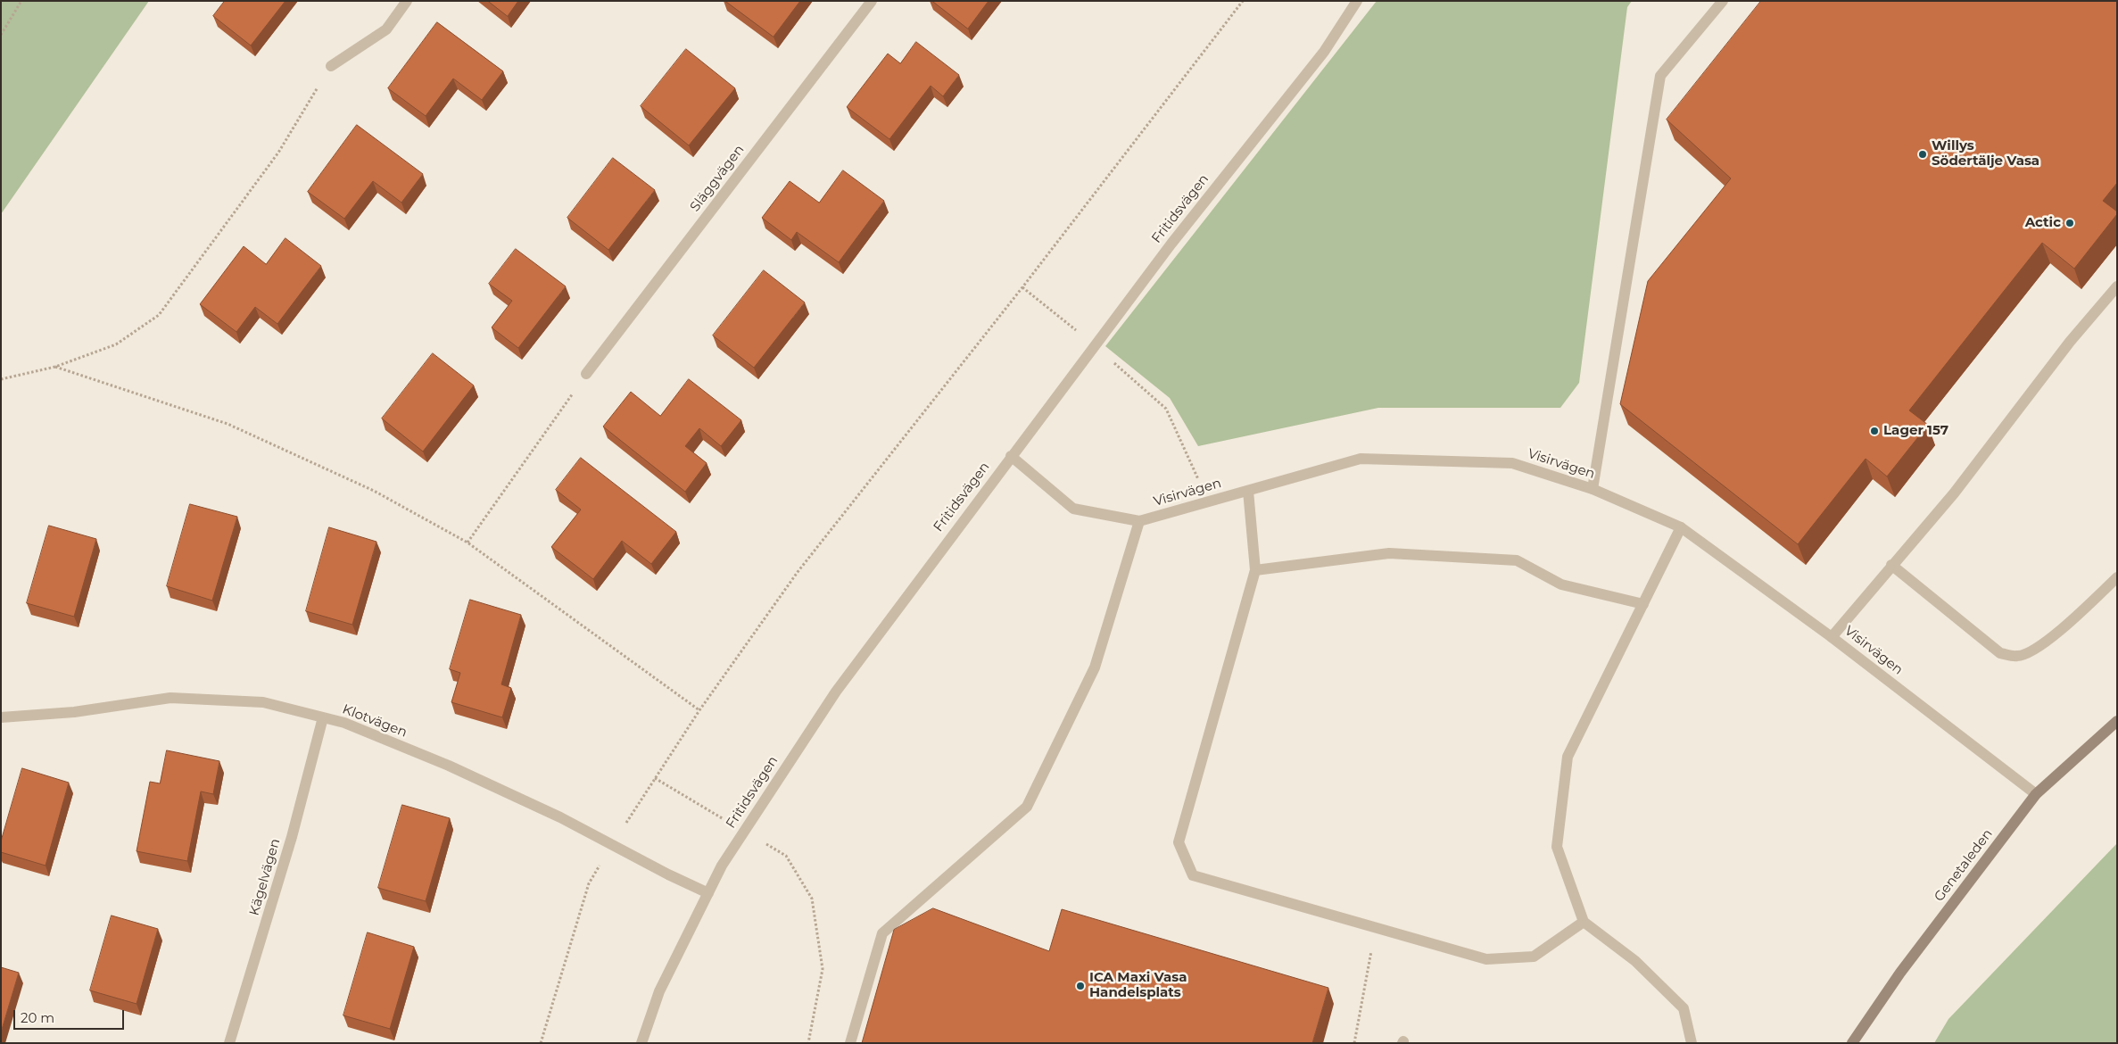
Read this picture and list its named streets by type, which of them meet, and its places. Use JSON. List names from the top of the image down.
{
  "streets": {
    "main road": ["Genetaleden"],
    "street": [
      "Släggvägen",
      "Fritidsvägen",
      "Visirvägen",
      "Klotvägen",
      "Kägelvägen"
    ]
  },
  "crossings": [
    ["Fritidsvägen", "Visirvägen"],
    ["Fritidsvägen", "Klotvägen"],
    ["Visirvägen", "Genetaleden"],
    ["Klotvägen", "Kägelvägen"]
  ],
  "places": [
    "Willys Södertälje Vasa",
    "Actic",
    "Lager 157",
    "ICA Maxi Vasa Handelsplats"
  ],
  "scale_bar": "20 m"
}
